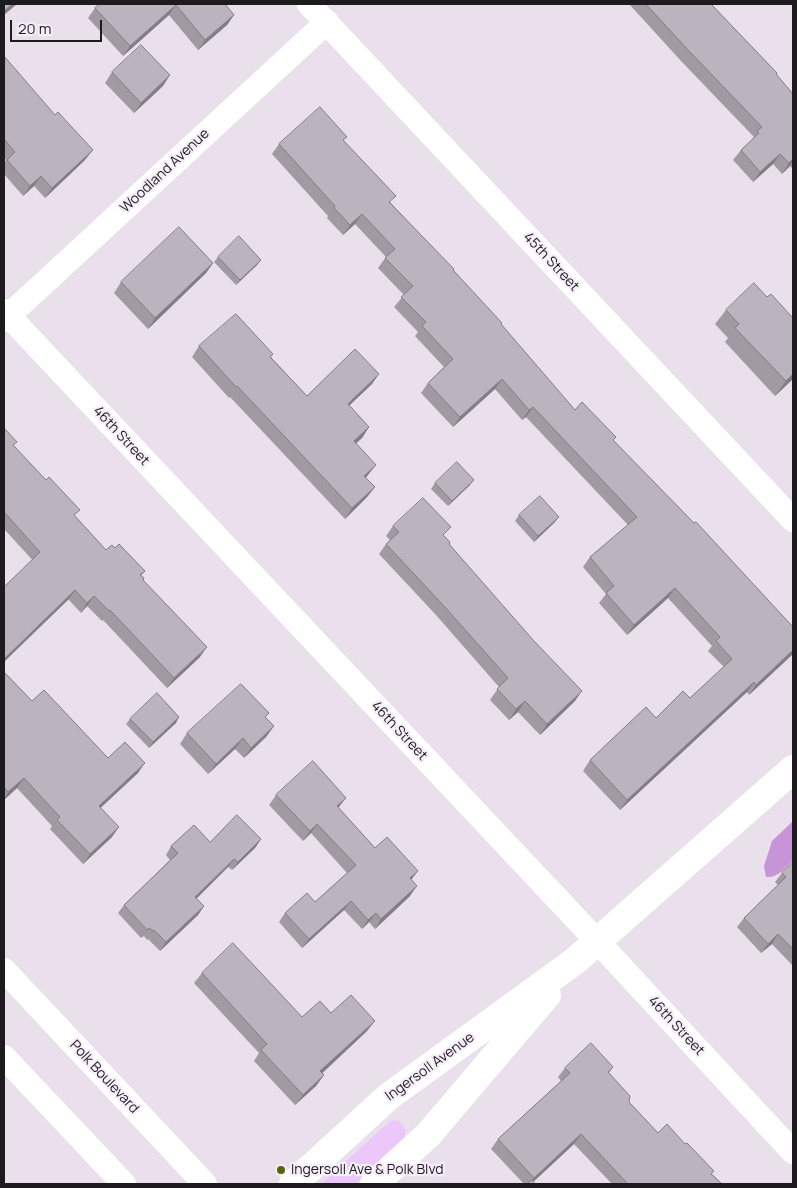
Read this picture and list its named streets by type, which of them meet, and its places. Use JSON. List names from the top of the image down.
{
  "streets": {
    "main road": ["Ingersoll Avenue"],
    "street": [
      "Woodland Avenue",
      "45th Street",
      "46th Street",
      "Polk Boulevard"
    ]
  },
  "crossings": [
    ["Woodland Avenue", "45th Street"],
    ["Woodland Avenue", "46th Street"],
    ["46th Street", "Ingersoll Avenue"]
  ],
  "places": ["Ingersoll Ave & Polk Blvd"],
  "scale_bar": "20 m"
}
